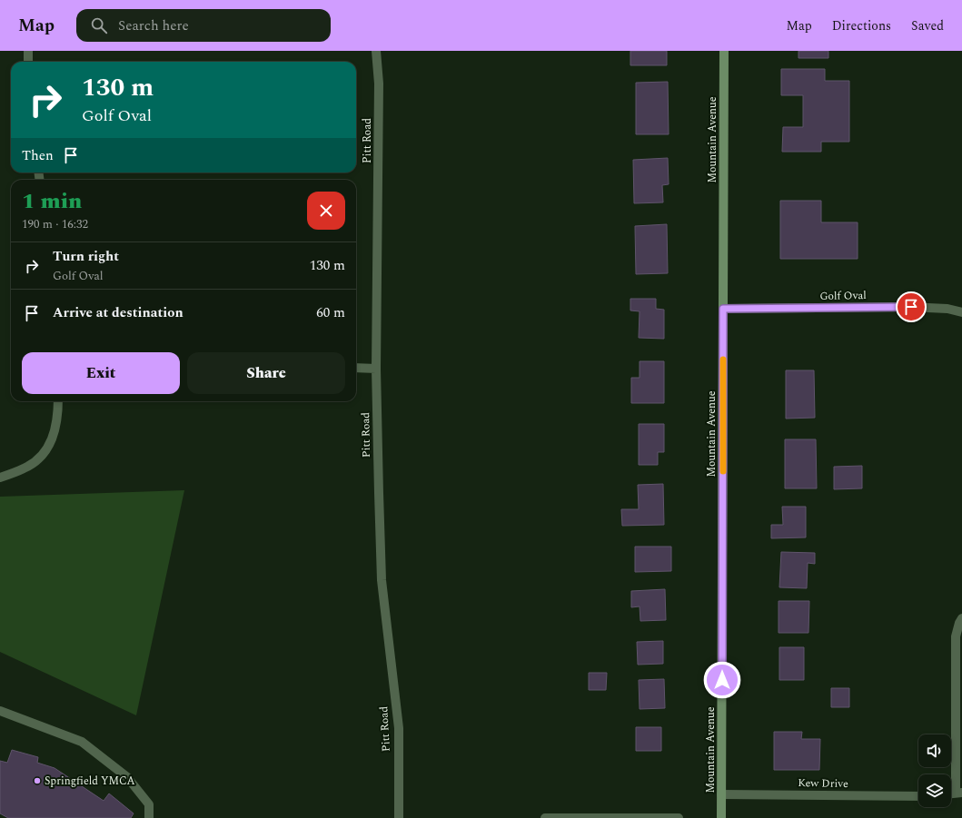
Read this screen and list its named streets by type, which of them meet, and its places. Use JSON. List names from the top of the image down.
{
  "streets": {
    "street": [
      "Mountain Avenue",
      "Pitt Road",
      "Golf Oval",
      "Kew Drive"
    ]
  },
  "crossings": [
    ["Mountain Avenue", "Golf Oval"],
    ["Mountain Avenue", "Kew Drive"]
  ],
  "places": ["Springfield YMCA"],
  "page": {
    "header": "Map",
    "search": "Search here",
    "nav": ["Map", "Directions", "Saved"],
    "turn": ["130 m", "Golf Oval"],
    "then": "Then",
    "heading": ["1 min", "190 m · 16:32"],
    "list": [
      {
        "name": "Turn right",
        "note": "Golf Oval",
        "value": "130 m"
      },
      {
        "name": "Arrive at destination",
        "value": "60 m"
      }
    ],
    "buttons": ["Exit", "Share"]
  }
}
